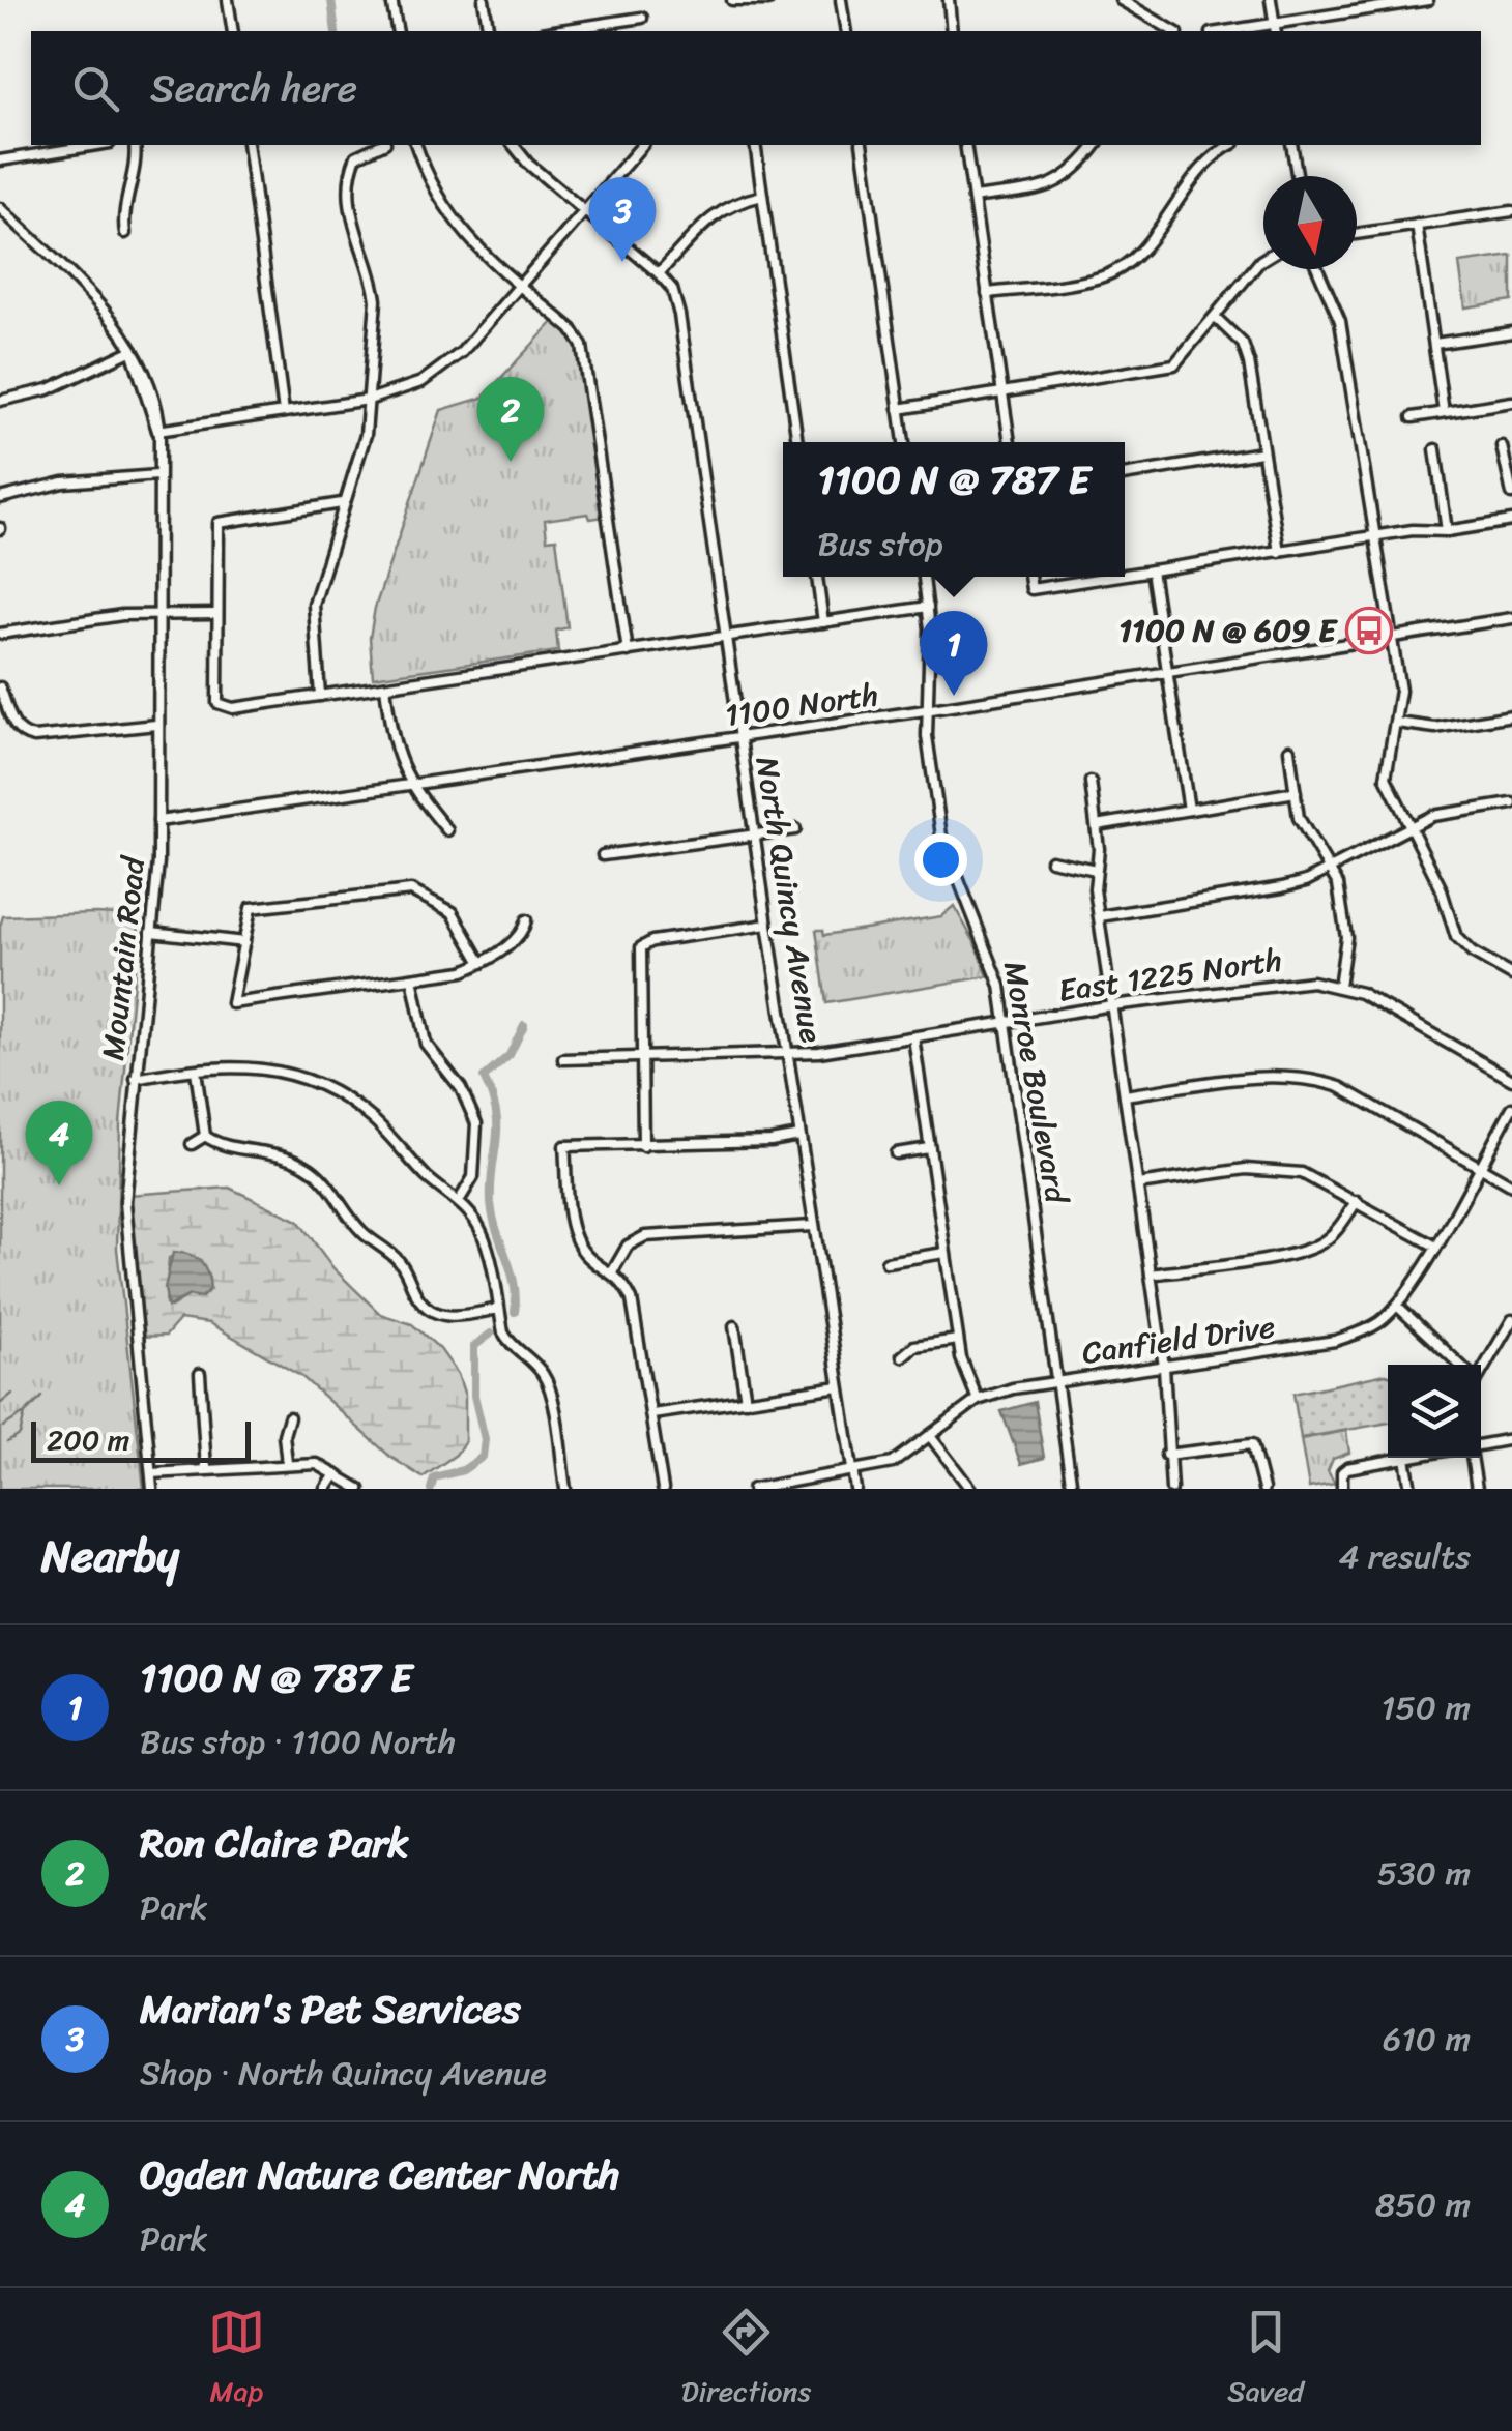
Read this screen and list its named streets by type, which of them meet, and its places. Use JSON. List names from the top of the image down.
{
  "streets": {
    "street": [
      "1100 North",
      "North Quincy Avenue",
      "Mountain Road",
      "East 1225 North",
      "Monroe Boulevard",
      "Canfield Drive"
    ]
  },
  "crossings": [
    ["1100 North", "North Quincy Avenue"],
    ["1100 North", "Mountain Road"],
    ["1100 North", "Monroe Boulevard"],
    ["North Quincy Avenue", "East 1225 North"],
    ["North Quincy Avenue", "Canfield Drive"],
    ["East 1225 North", "Monroe Boulevard"],
    ["Monroe Boulevard", "Canfield Drive"]
  ],
  "places": {
    "bus stop": ["1100 N @ 609 E"]
  },
  "scale_bar": "200 m",
  "north": "bottom",
  "page": {
    "search": "Search here",
    "pins": [
      "3",
      "2",
      "1",
      "4"
    ],
    "popup": ["1100 N @ 787 E", "Bus stop"],
    "scale": "200 m",
    "heading": ["Nearby", "4 results"],
    "list": [
      {
        "mark": "1",
        "name": "1100 N @ 787 E",
        "note": "Bus stop · 1100 North",
        "value": "150 m"
      },
      {
        "mark": "2",
        "name": "Ron Claire Park",
        "note": "Park",
        "value": "530 m"
      },
      {
        "mark": "3",
        "name": "Marian's Pet Services",
        "note": "Shop · North Quincy Avenue",
        "value": "610 m"
      },
      {
        "mark": "4",
        "name": "Ogden Nature Center North",
        "note": "Park",
        "value": "850 m"
      }
    ],
    "nav": ["Map", "Directions", "Saved"]
  }
}
